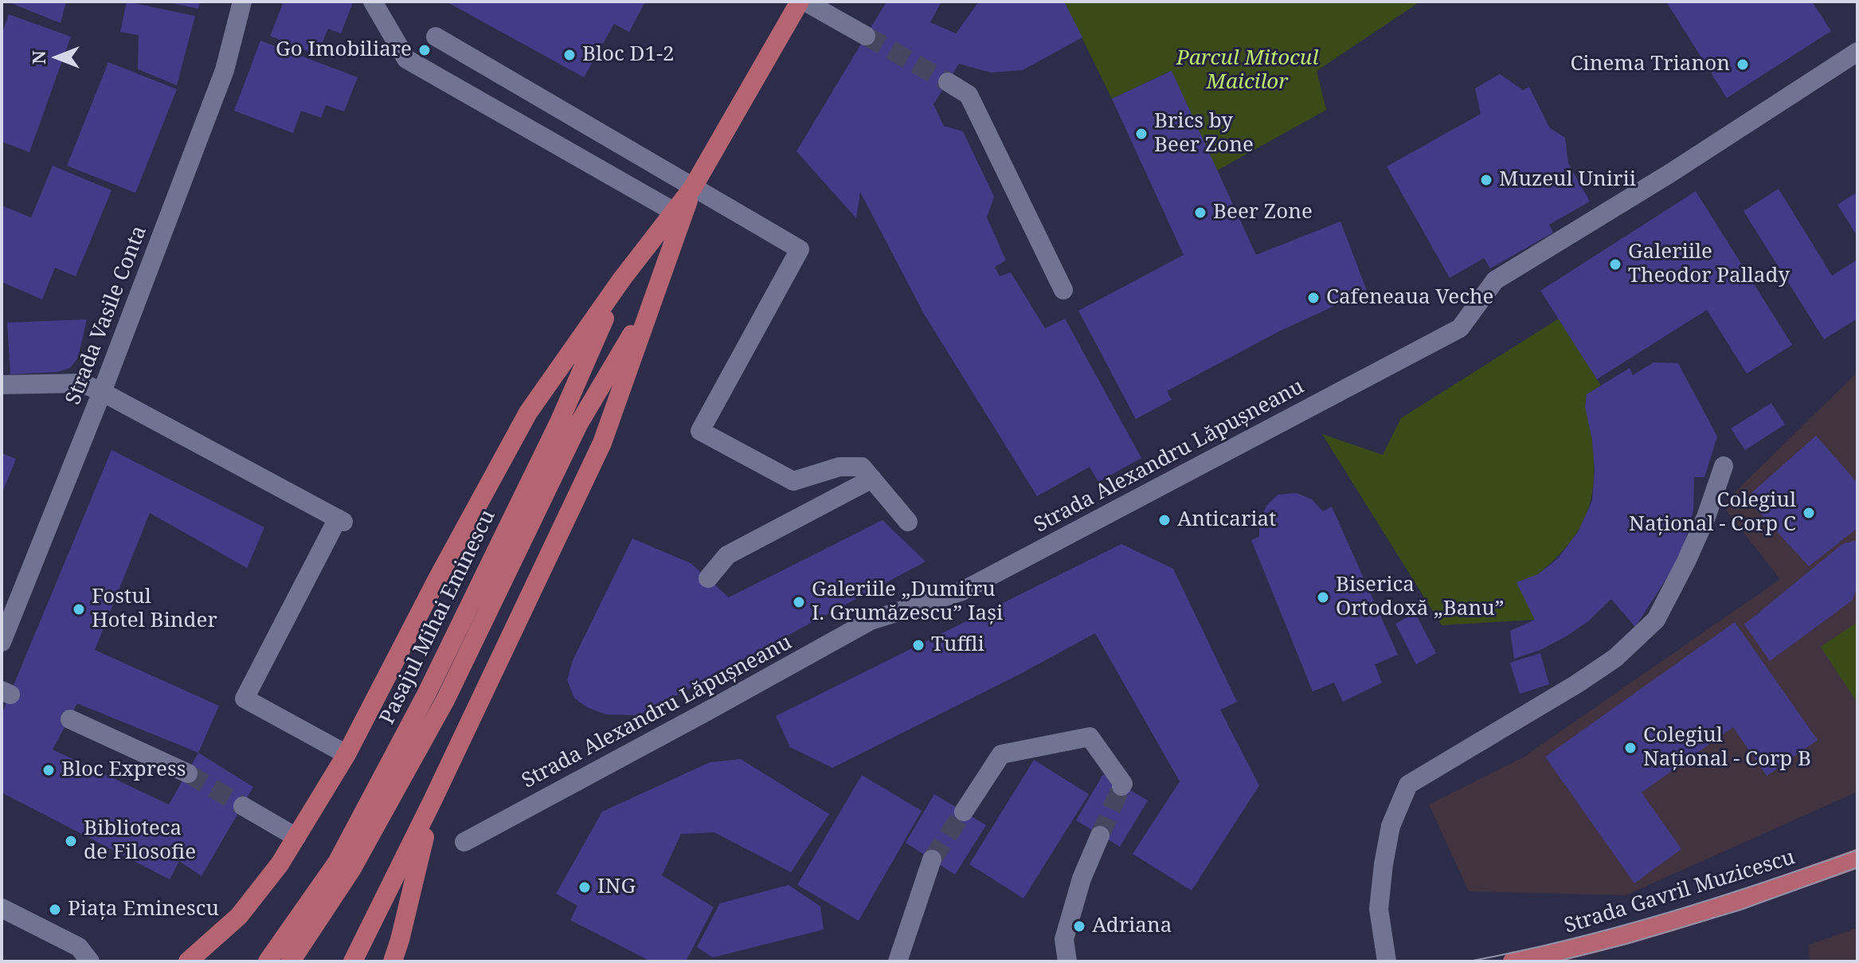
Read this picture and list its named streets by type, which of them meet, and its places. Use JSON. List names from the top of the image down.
{
  "streets": {
    "main road": ["Pasajul Mihai Eminescu", "Strada Gavril Muzicescu"],
    "street": ["Strada Vasile Conta", "Strada Alexandru Lăpușneanu"]
  },
  "parks": ["Parcul Mitocul Maicilor"],
  "places": [
    "Go Imobiliare",
    "Bloc D1-2",
    "Cinema Trianon",
    "Brics by Beer Zone",
    "Muzeul Unirii",
    "Beer Zone",
    "Galeriile Theodor Pallady",
    "Cafeneaua Veche",
    "Colegiul Național - Corp C",
    "Anticariat",
    "Biserica Ortodoxă „Banu”",
    "Galeriile „Dumitru I. Grumăzescu” Iași",
    "Fostul Hotel Binder",
    "Tuffli",
    "Colegiul Național - Corp B",
    "Bloc Express",
    "Biblioteca de Filosofie",
    "ING",
    "Piața Eminescu",
    "Adriana"
  ],
  "north": "left"
}
